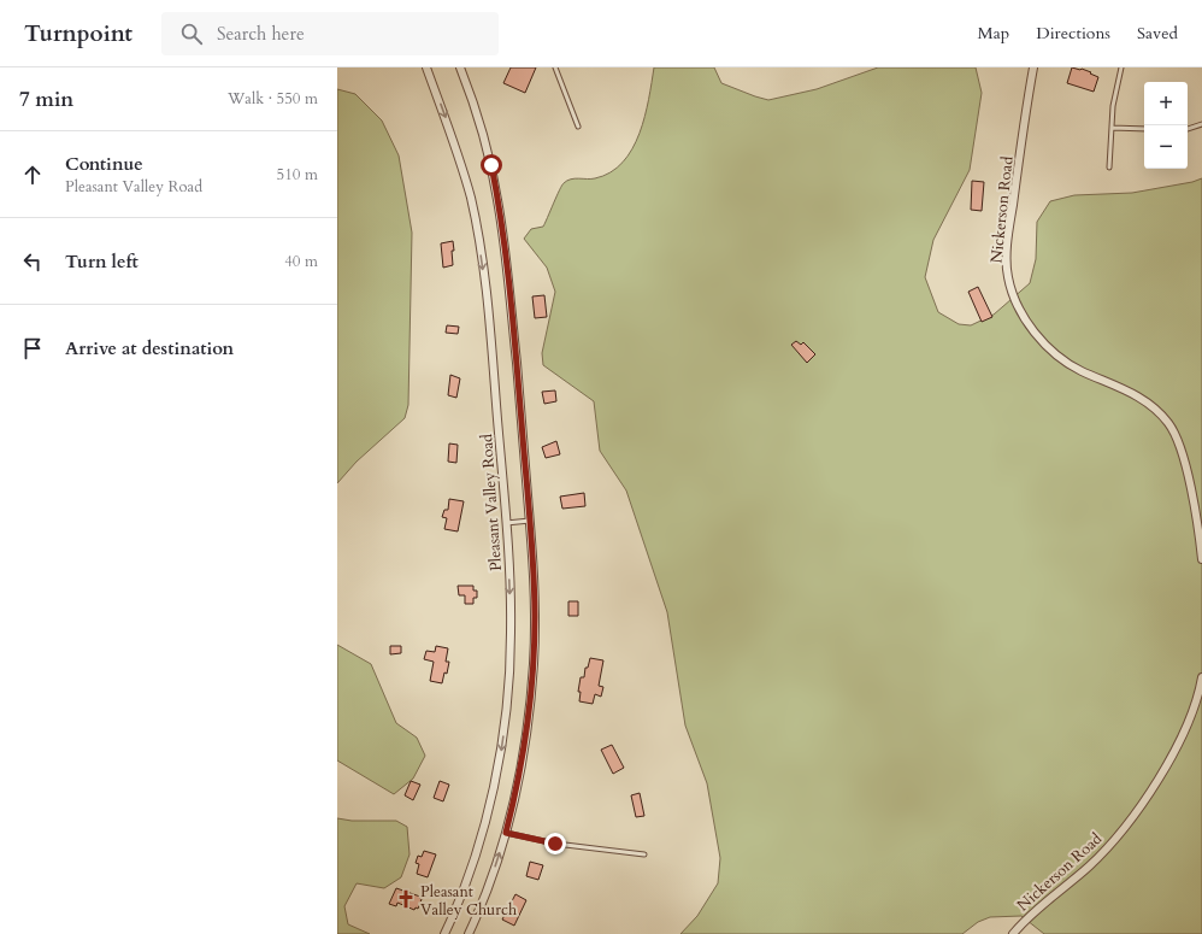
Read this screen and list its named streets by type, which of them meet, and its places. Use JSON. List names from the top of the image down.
{
  "streets": {
    "street": ["Nickerson Road", "Pleasant Valley Road"]
  },
  "places": {
    "church": ["Pleasant Valley Church"]
  },
  "page": {
    "header": "Turnpoint",
    "search": "Search here",
    "nav": ["Map", "Directions", "Saved"],
    "heading": ["7 min", "Walk · 550 m"],
    "map_buttons": ["+", "−"],
    "list": [
      ["Continue", "Pleasant Valley Road", "510 m"],
      ["Turn left", "40 m"],
      "Arrive at destination"
    ]
  }
}
